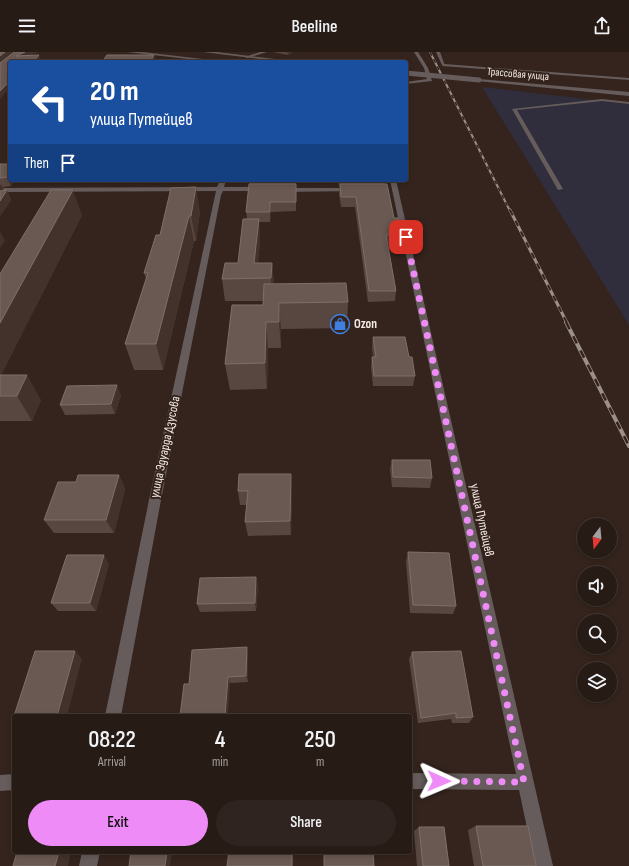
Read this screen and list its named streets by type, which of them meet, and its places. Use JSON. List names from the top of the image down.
{
  "streets": {
    "street": ["Трассовая улица", "улица Эдуарда Дзусова", "улица Путейцев"]
  },
  "places": {
    "shop": ["Ozon"]
  },
  "north": "bottom",
  "page": {
    "header": "Beeline",
    "turn": ["20 m", "улица Путейцев"],
    "then": "Then",
    "eta": [
      "08:22",
      "Arrival",
      "4",
      "min",
      "250",
      "m"
    ],
    "buttons": ["Exit", "Share"]
  }
}
